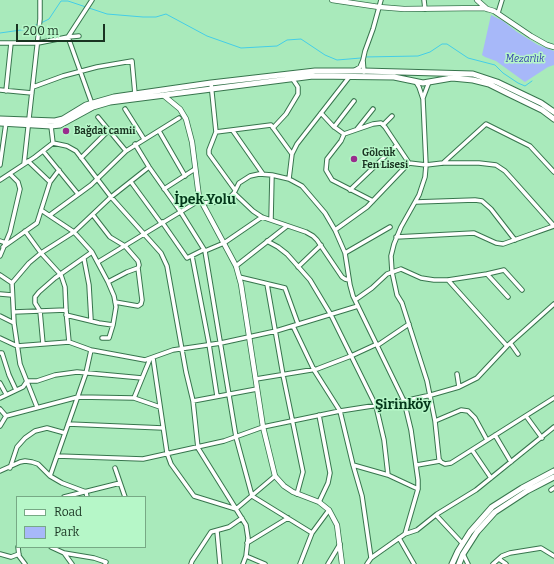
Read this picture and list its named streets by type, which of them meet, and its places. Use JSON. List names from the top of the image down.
{
  "districts": ["İpek Yolu", "Şirinköy"],
  "parks": ["Mezarlık"],
  "places": ["Bağdat camii", "Gölcük Fen Lisesi"],
  "legend": ["Road", "Park"],
  "scale_bar": "200 m"
}
